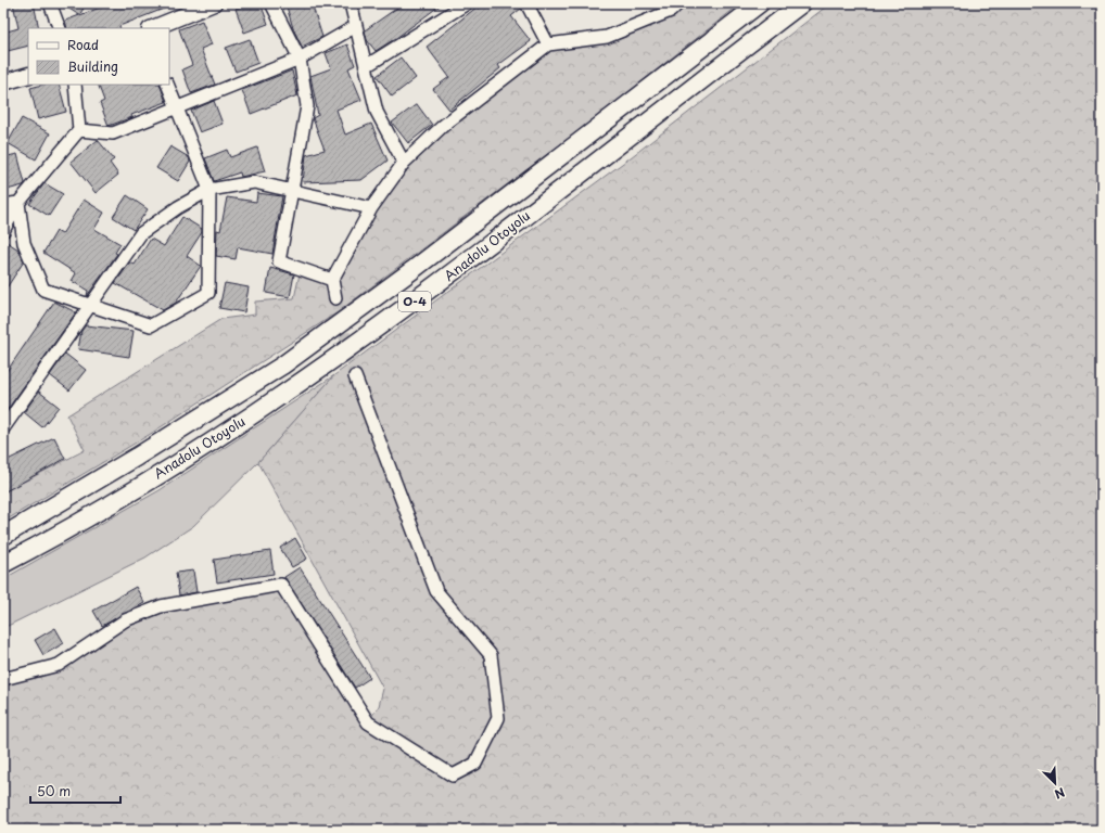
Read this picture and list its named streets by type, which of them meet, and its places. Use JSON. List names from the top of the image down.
{
  "streets": {
    "highway": ["Anadolu Otoyolu", "O-4"]
  },
  "legend": ["Road", "Building"],
  "scale_bar": "50 m",
  "north": "bottom right"
}
